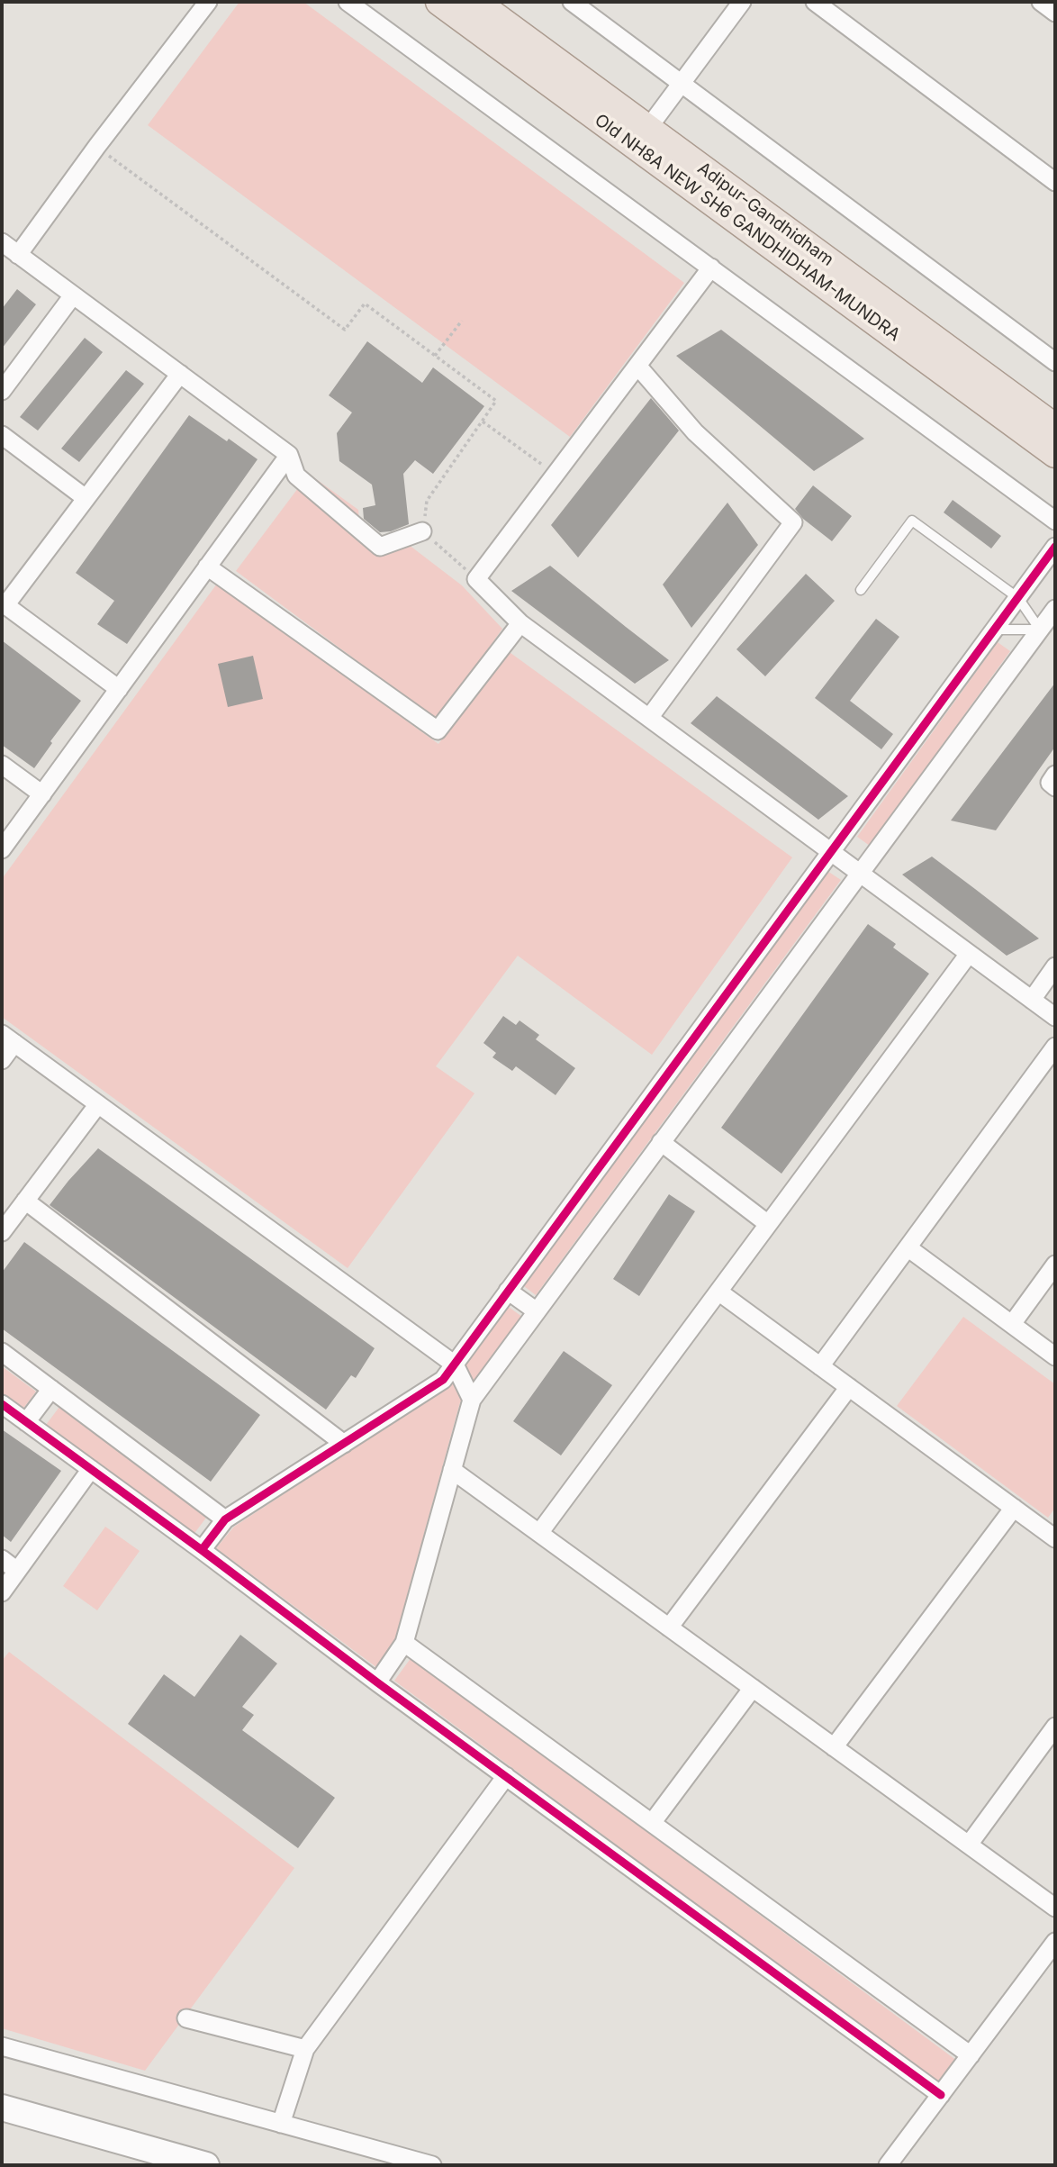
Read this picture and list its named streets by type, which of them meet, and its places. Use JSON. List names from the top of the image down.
{
  "streets": {
    "main road": ["Adipur-Gandhidham", "Old NH8A NEW SH6 GANDHIDHAM-MUNDRA"]
  }
}
